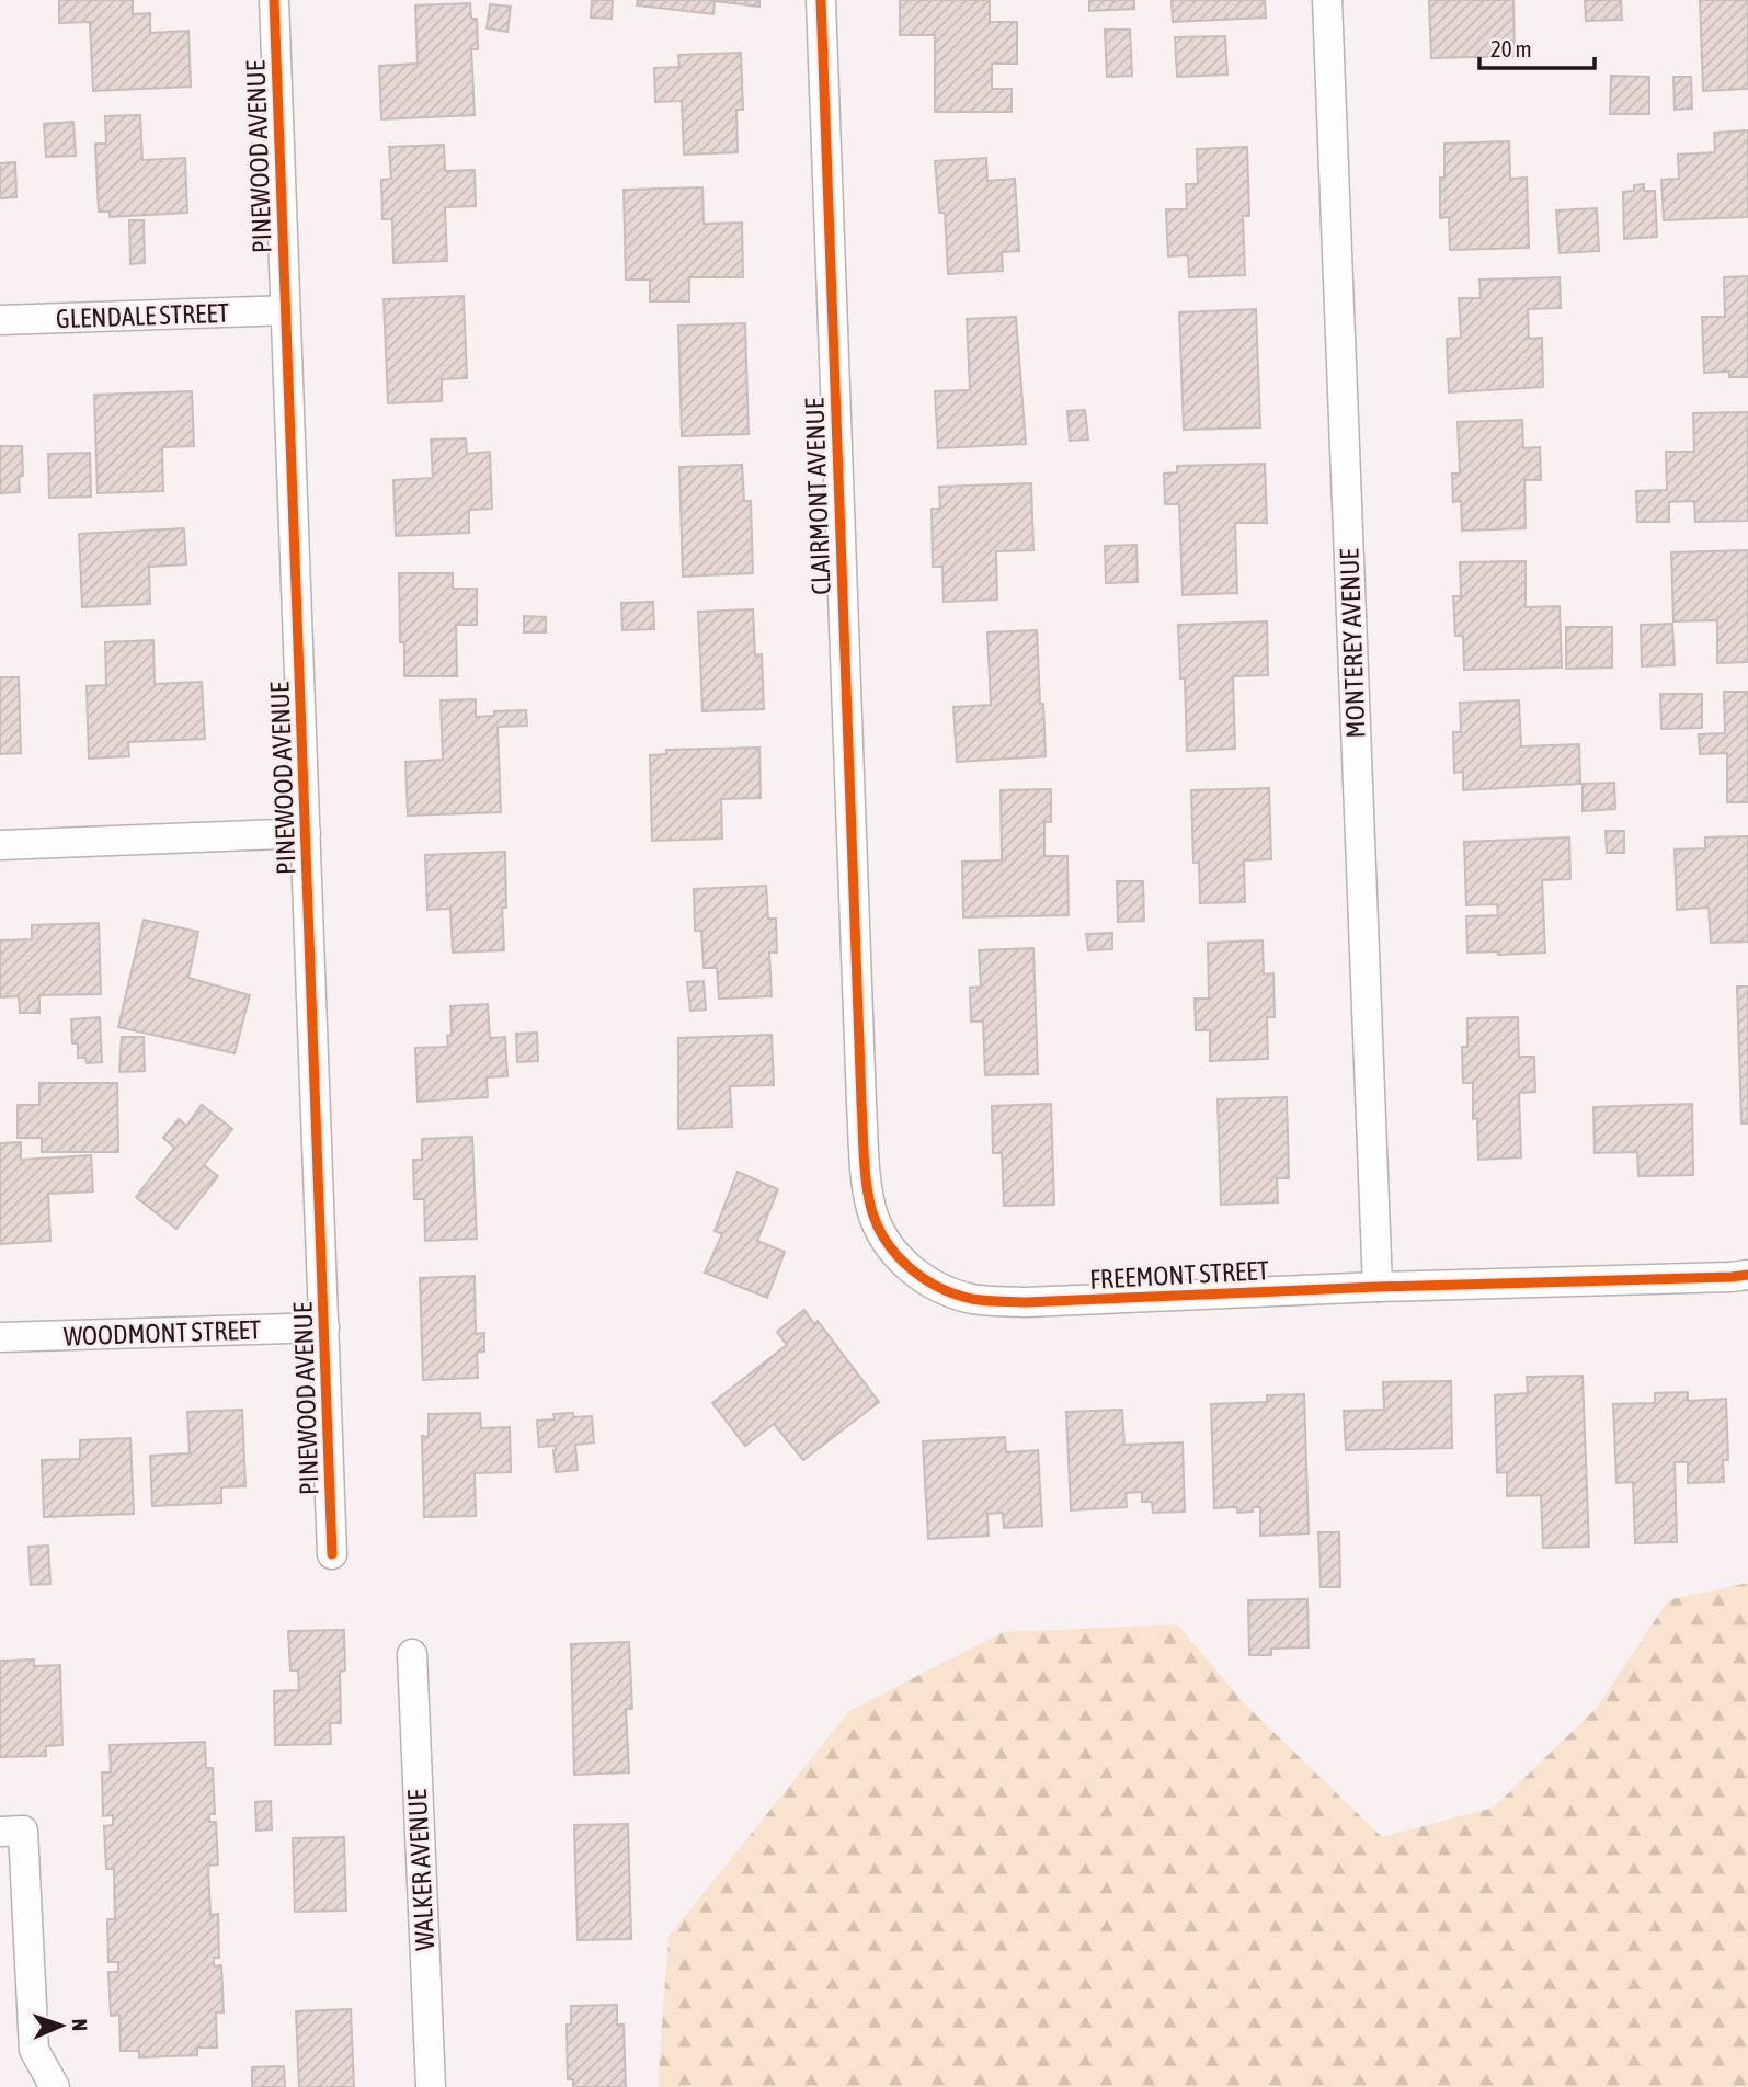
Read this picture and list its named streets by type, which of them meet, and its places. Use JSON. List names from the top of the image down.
{
  "streets": {
    "street": [
      "PINEWOOD AVENUE",
      "GLENDALE STREET",
      "CLAIRMONT AVENUE",
      "MONTEREY AVENUE",
      "FREEMONT STREET",
      "WOODMONT STREET",
      "WALKER AVENUE"
    ]
  },
  "crossings": [
    ["PINEWOOD AVENUE", "GLENDALE STREET"],
    ["PINEWOOD AVENUE", "WOODMONT STREET"],
    ["CLAIRMONT AVENUE", "FREEMONT STREET"],
    ["MONTEREY AVENUE", "FREEMONT STREET"]
  ],
  "scale_bar": "20 m",
  "north": "right"
}
